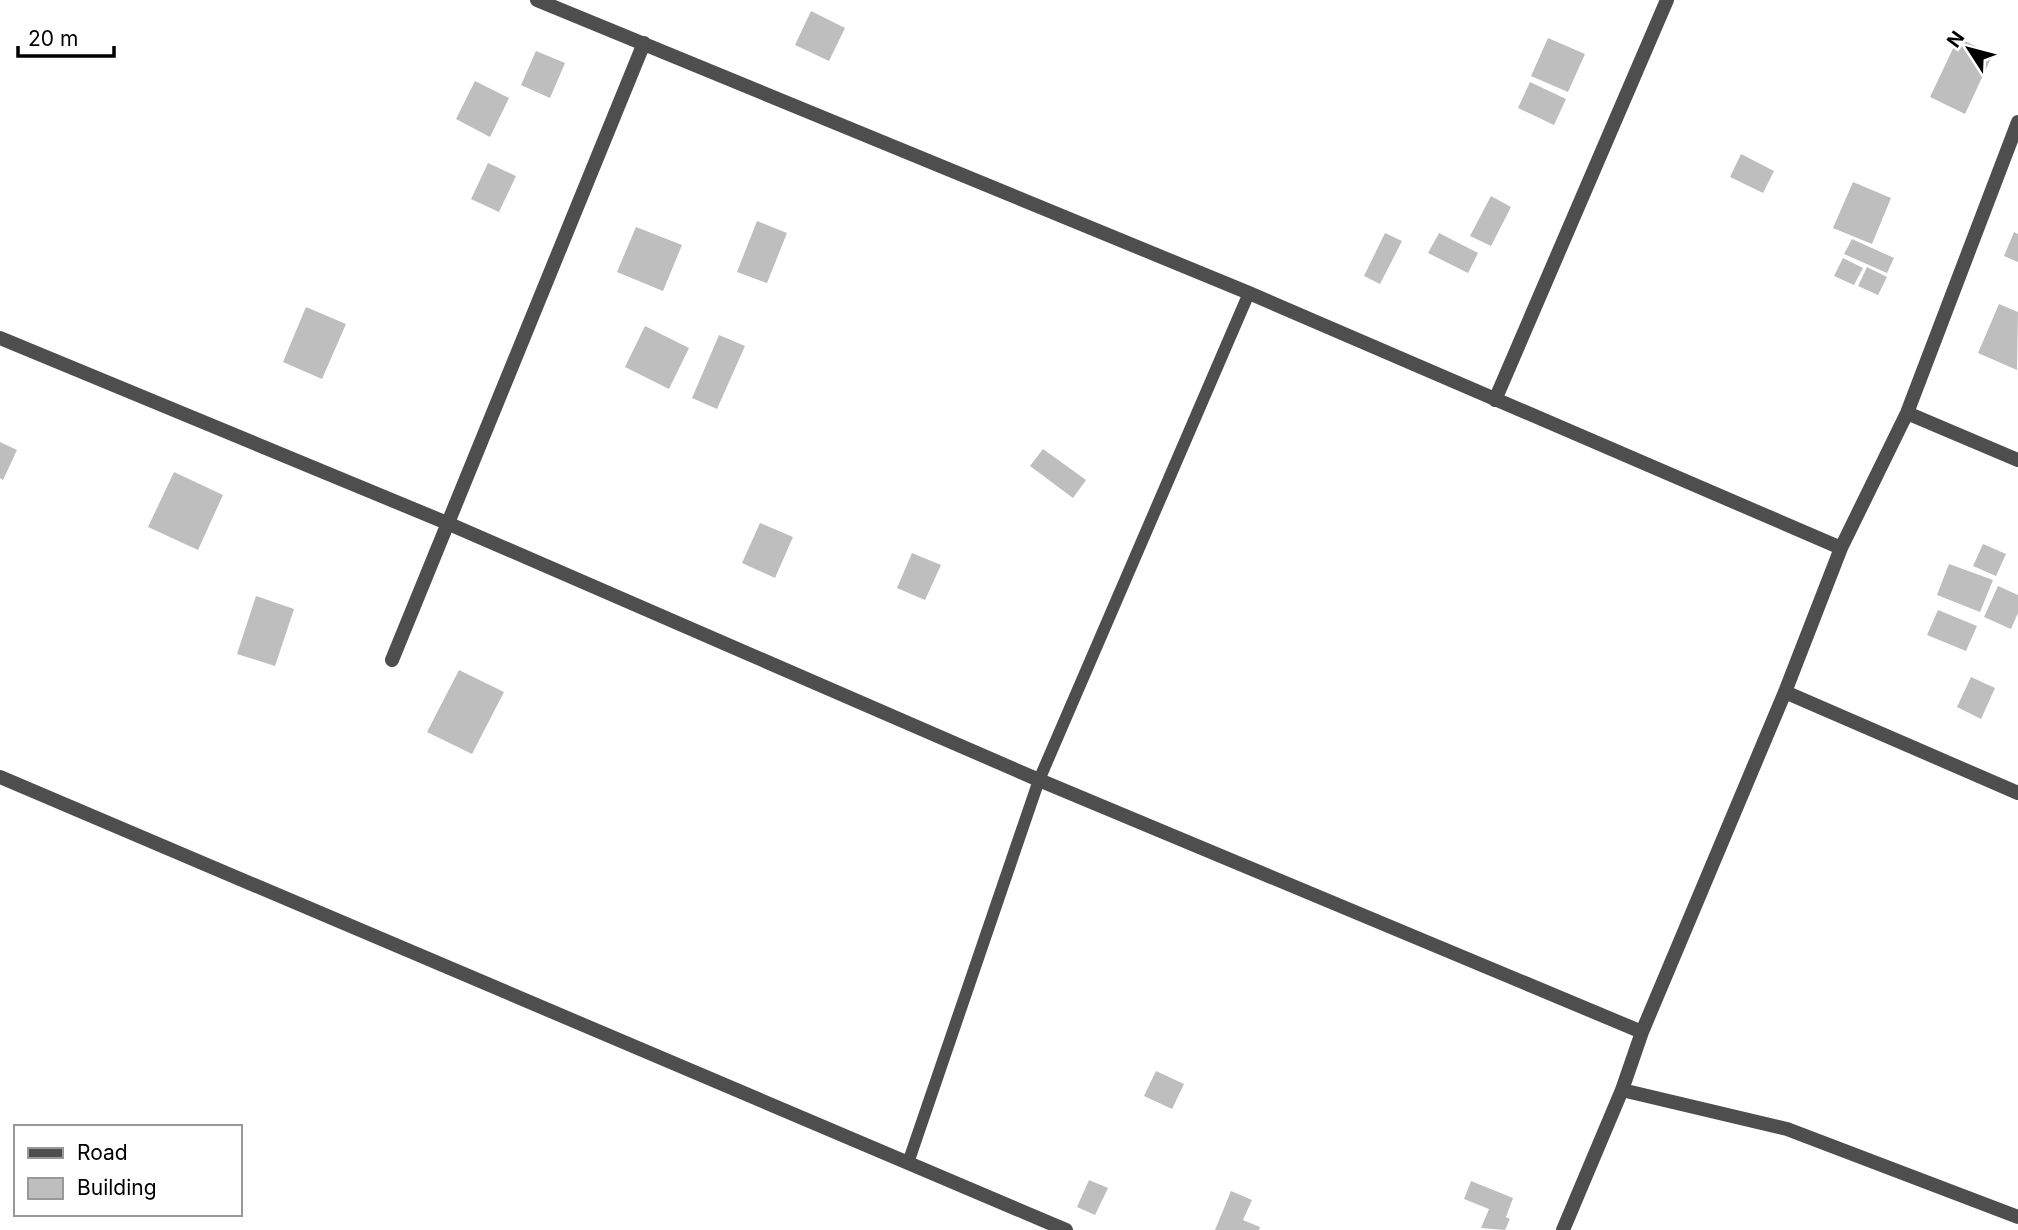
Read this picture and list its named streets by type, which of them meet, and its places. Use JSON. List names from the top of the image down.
{
  "legend": ["Road", "Building"],
  "scale_bar": "20 m",
  "north": "top left"
}
